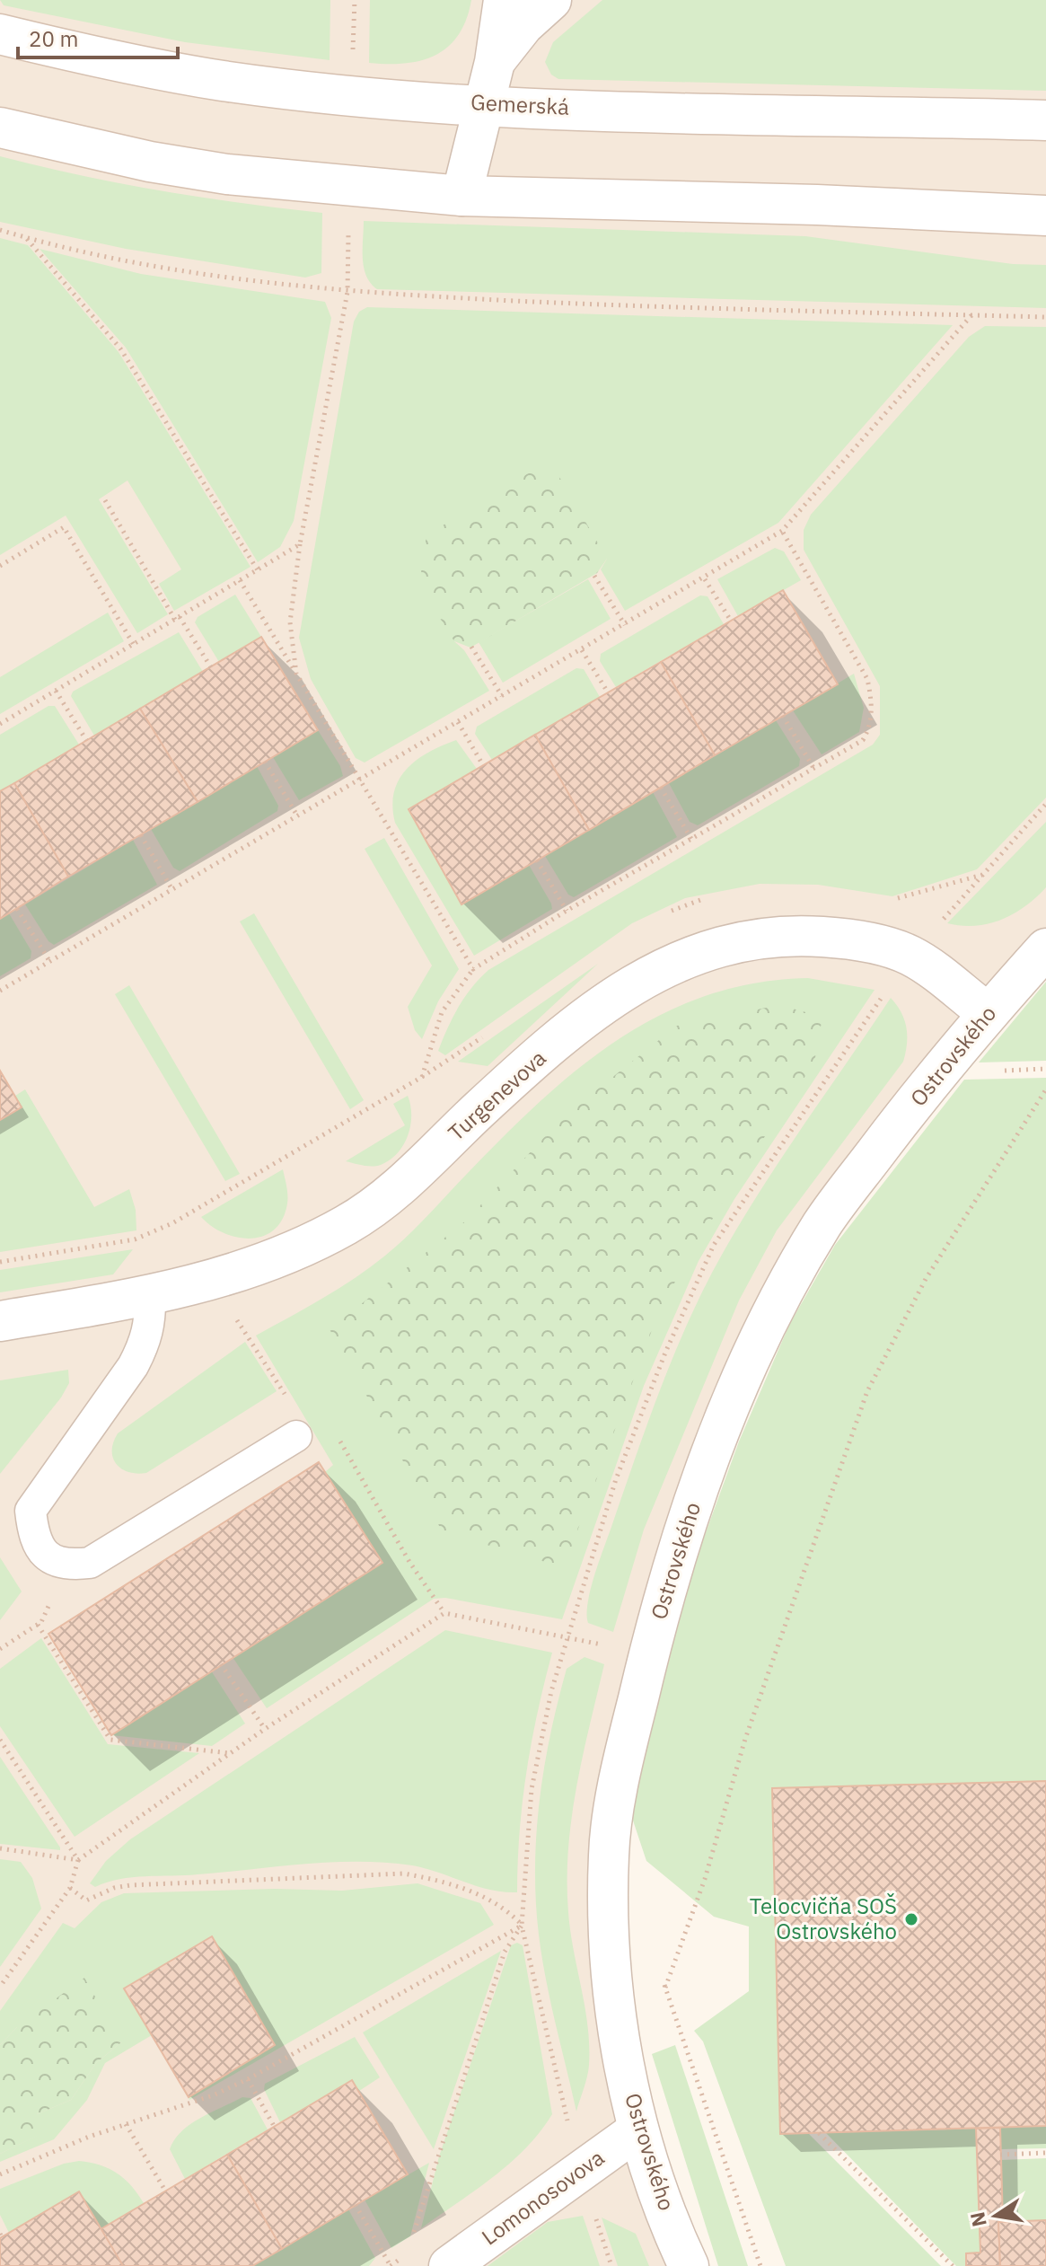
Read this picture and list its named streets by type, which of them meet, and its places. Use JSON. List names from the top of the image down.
{
  "streets": {
    "street": [
      "Gemerská",
      "Ostrovského",
      "Turgenevova",
      "Lomonosovova"
    ]
  },
  "crossings": [
    ["Ostrovského", "Turgenevova"],
    ["Ostrovského", "Lomonosovova"]
  ],
  "places": ["Telocvičňa SOŠ Ostrovského"],
  "scale_bar": "20 m",
  "north": "left"
}
